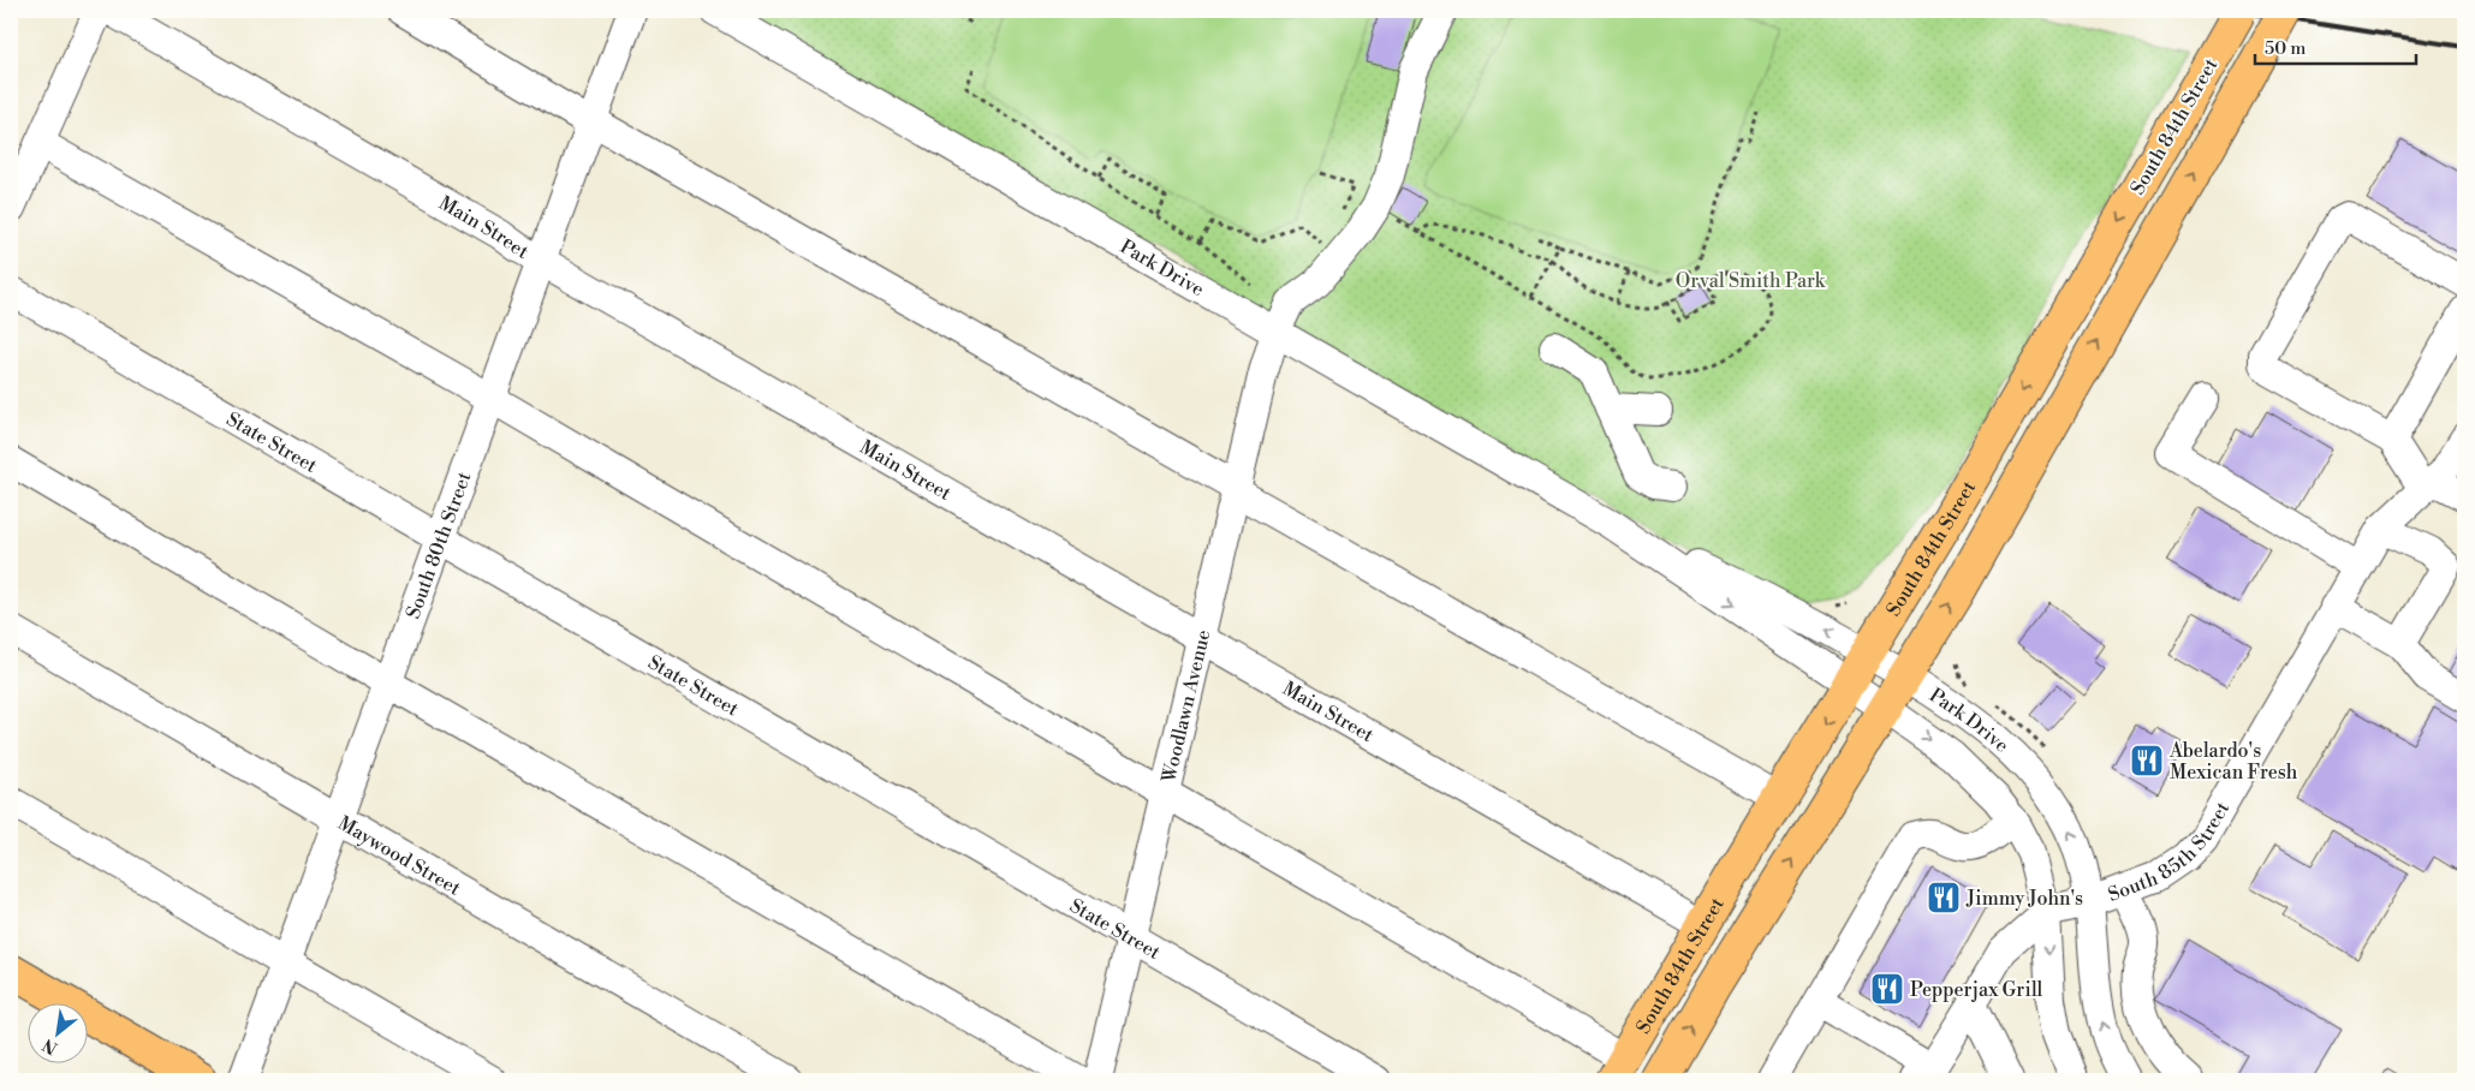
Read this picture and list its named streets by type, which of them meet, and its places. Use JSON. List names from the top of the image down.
{
  "streets": {
    "main road": ["South 84th Street"],
    "street": [
      "Main Street",
      "Park Drive",
      "State Street",
      "South 80th Street",
      "Woodlawn Avenue",
      "South 85th Street",
      "Maywood Street"
    ]
  },
  "crossings": [
    ["South 84th Street", "Main Street"],
    ["South 84th Street", "Park Drive"],
    ["Main Street", "South 80th Street"],
    ["Main Street", "Woodlawn Avenue"],
    ["Park Drive", "Woodlawn Avenue"],
    ["Park Drive", "South 85th Street"],
    ["State Street", "South 80th Street"],
    ["State Street", "Woodlawn Avenue"],
    ["South 80th Street", "Maywood Street"]
  ],
  "parks": ["Orval Smith Park"],
  "places": {
    "restaurant": ["Abelardo's Mexican Fresh", "Jimmy John's", "Pepperjax Grill"]
  },
  "scale_bar": "50 m",
  "north": "bottom left"
}
